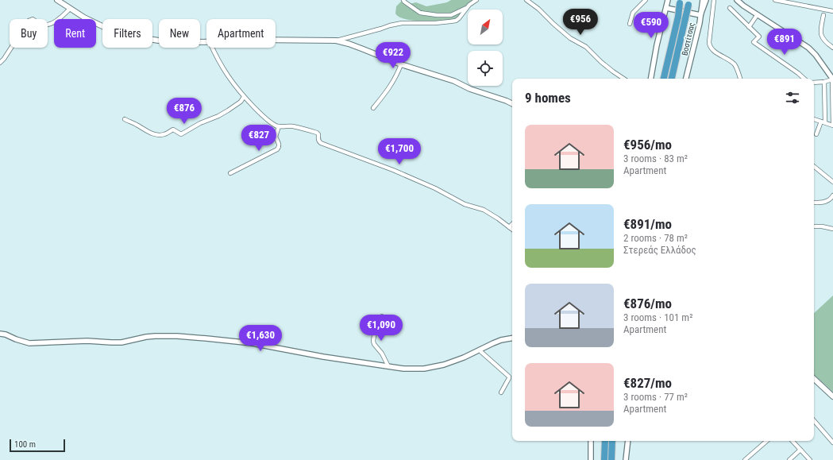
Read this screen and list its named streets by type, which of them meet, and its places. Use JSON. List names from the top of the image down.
{
  "streets": {
    "street": ["Βοστίτσας"]
  },
  "scale_bar": "100 m",
  "north": "top right",
  "page": {
    "price": [
      "€956",
      "€590",
      "€891",
      "€922",
      "€876",
      "€827",
      "€1,700",
      "€1,090",
      "€1,630"
    ],
    "chip": [
      "Buy",
      "Rent",
      "Filters",
      "New",
      "Apartment"
    ],
    "heading": "9 homes",
    "list": [
      {
        "name": "€956/mo",
        "note": "3 rooms · 83 m² · Apartment"
      },
      {
        "name": "€891/mo",
        "note": "2 rooms · 78 m² · Στερεάς Ελλάδος"
      },
      {
        "name": "€876/mo",
        "note": "3 rooms · 101 m² · Apartment"
      },
      {
        "name": "€827/mo",
        "note": "3 rooms · 77 m² · Apartment"
      }
    ],
    "scale": "100 m"
  }
}
